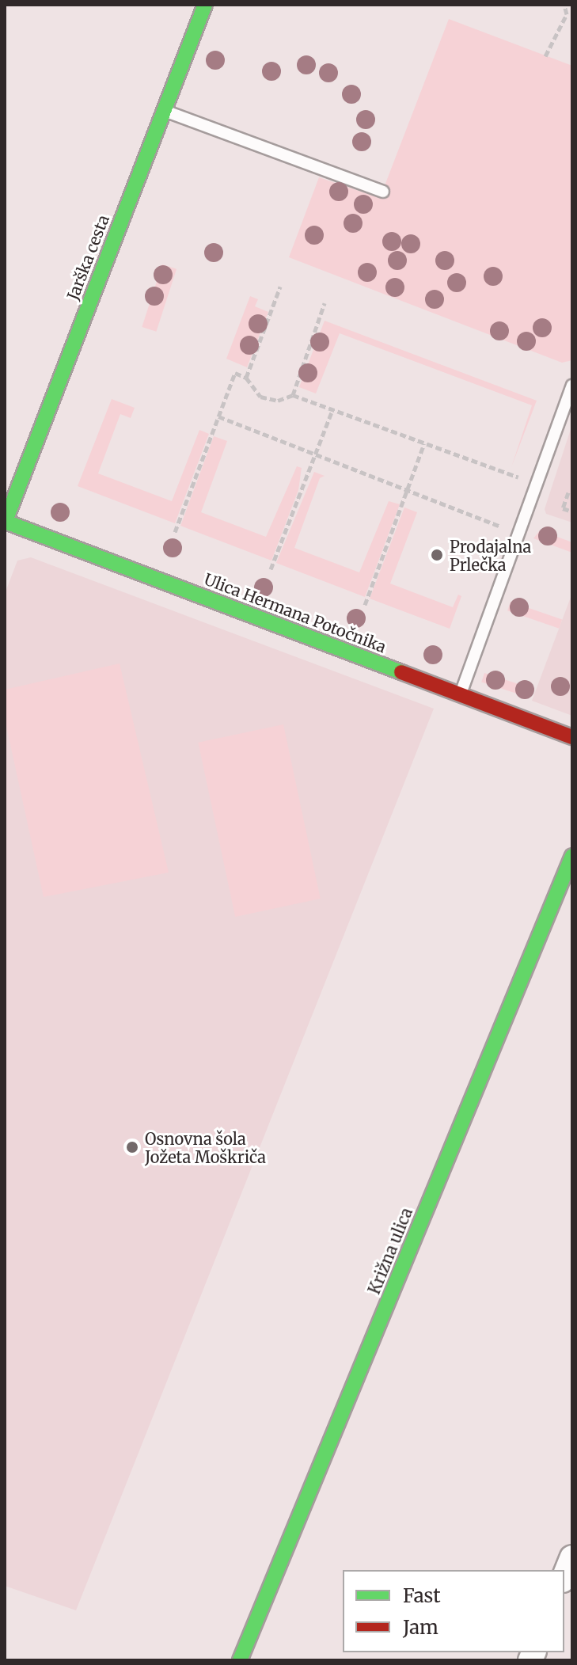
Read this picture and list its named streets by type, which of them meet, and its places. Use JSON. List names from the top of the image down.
{
  "streets": {
    "street": ["Jarška cesta", "Ulica Hermana Potočnika", "Križna ulica"]
  },
  "crossings": [
    ["Jarška cesta", "Ulica Hermana Potočnika"]
  ],
  "places": ["Prodajalna Prlečka", "Osnovna šola Jožeta Moškriča"],
  "legend": ["Fast", "Jam"]
}
